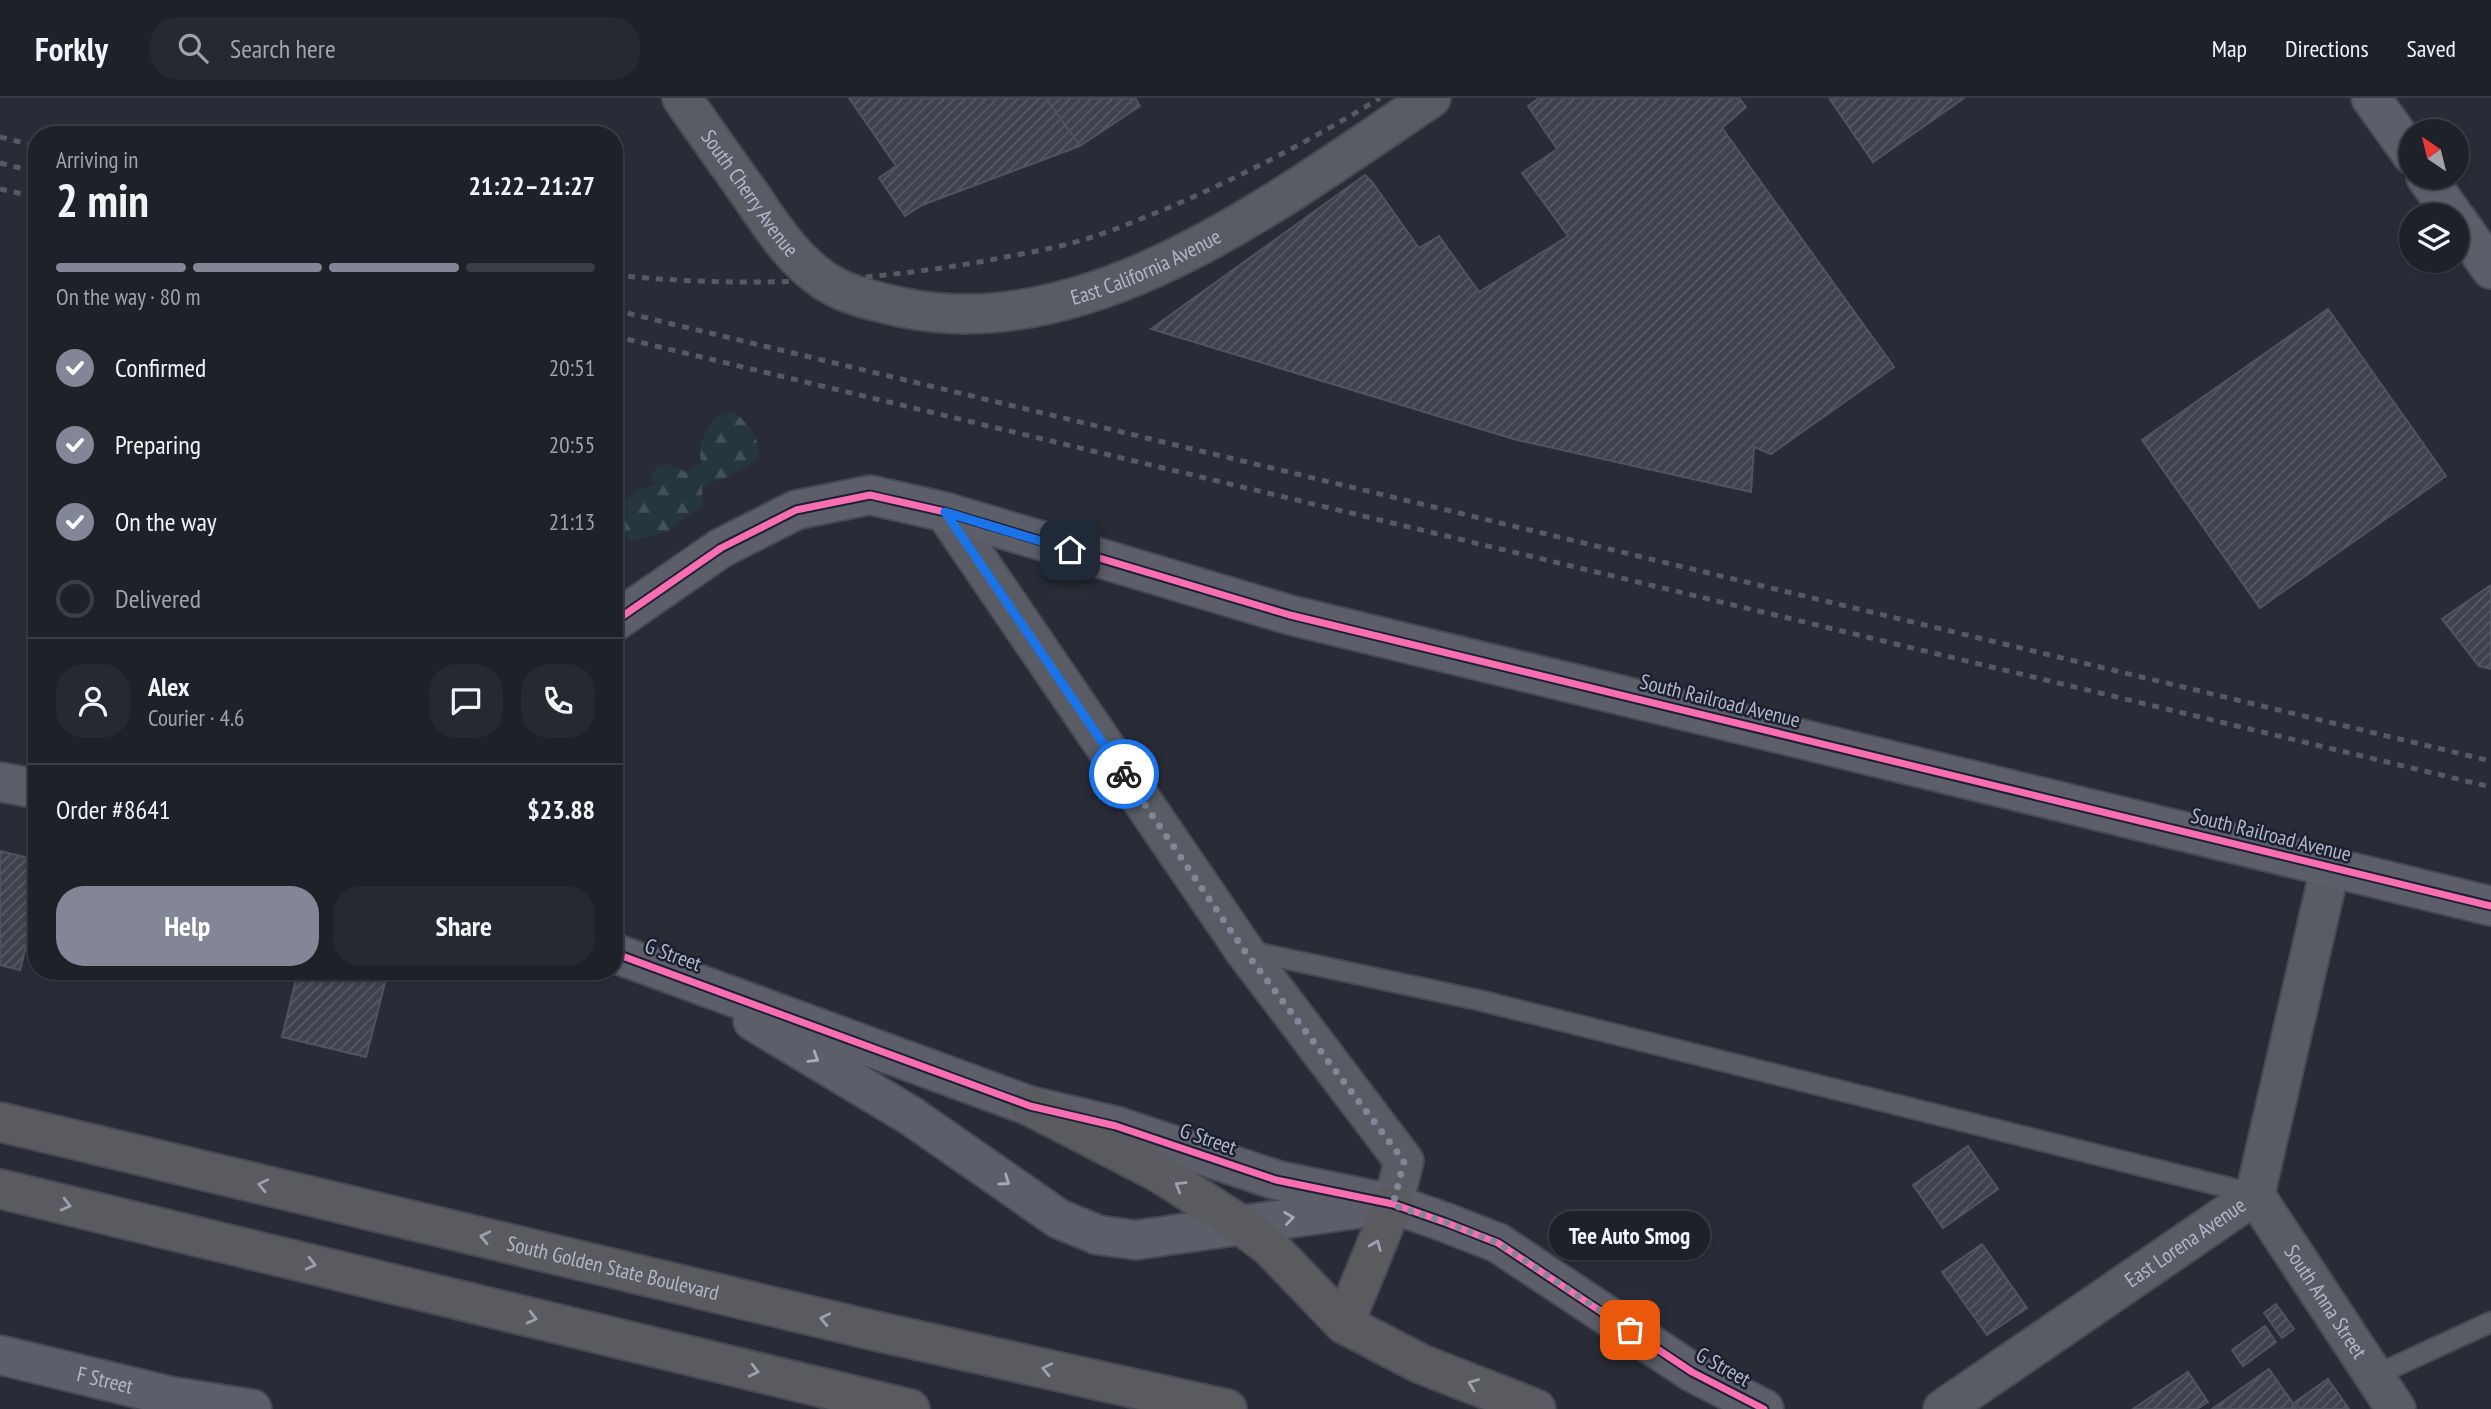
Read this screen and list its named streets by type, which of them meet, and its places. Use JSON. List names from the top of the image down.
{
  "streets": {
    "highway": ["South Golden State Boulevard"],
    "street": [
      "South Cherry Avenue",
      "East California Avenue",
      "South Railroad Avenue",
      "G Street",
      "East Lorena Avenue",
      "South Anna Street",
      "F Street"
    ]
  },
  "crossings": [
    ["South Cherry Avenue", "East California Avenue"],
    ["South Railroad Avenue", "East Lorena Avenue"],
    ["East Lorena Avenue", "South Anna Street"]
  ],
  "places": ["Tee Auto Smog"],
  "north": "top left",
  "page": {
    "header": "Forkly",
    "search": "Search here",
    "nav": ["Map", "Directions", "Saved"],
    "heading": ["2 min", "Arriving in", "21:22–21:27"],
    "panel": [
      "Alex",
      "Courier · 4.6",
      "Order #8641",
      "$23.88"
    ],
    "bar": "On the way · 80 m",
    "list": [
      ["Confirmed", "20:51"],
      ["Preparing", "20:55"],
      ["On the way", "21:13"],
      "Delivered"
    ],
    "buttons": ["Help", "Share"],
    "bubble": "Tee Auto Smog"
  }
}
